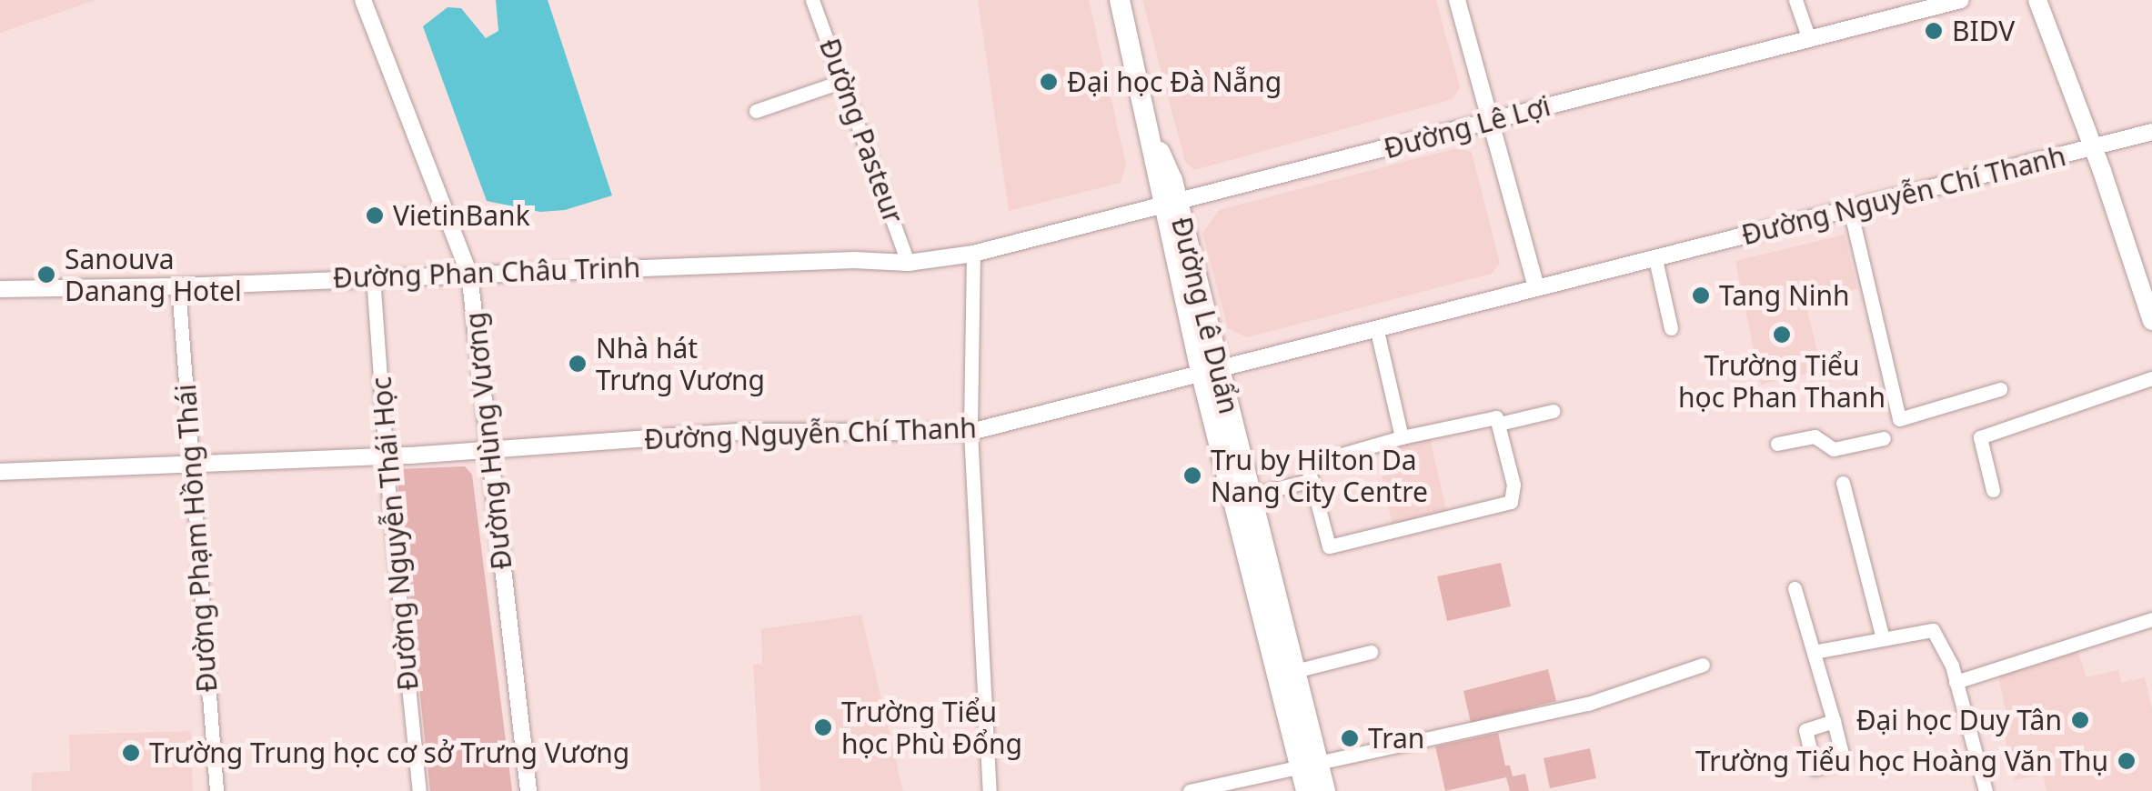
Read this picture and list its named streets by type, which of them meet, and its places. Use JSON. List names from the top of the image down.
{
  "streets": {
    "main road": ["Đường Lê Duẩn"],
    "street": [
      "Đường Lê Lợi",
      "Đường Pasteur",
      "Đường Nguyễn Chí Thanh",
      "Đường Phan Châu Trinh",
      "Đường Hùng Vương",
      "Đường Nguyễn Thái Học",
      "Đường Phạm Hồng Thái"
    ]
  },
  "crossings": [
    ["Đường Lê Lợi", "Đường Phan Châu Trinh"],
    ["Đường Lê Lợi", "Đường Lê Duẩn"],
    ["Đường Pasteur", "Đường Phan Châu Trinh"],
    ["Đường Nguyễn Chí Thanh", "Đường Lê Duẩn"],
    ["Đường Nguyễn Chí Thanh", "Đường Hùng Vương"],
    ["Đường Nguyễn Chí Thanh", "Đường Nguyễn Thái Học"],
    ["Đường Nguyễn Chí Thanh", "Đường Phạm Hồng Thái"],
    ["Đường Phan Châu Trinh", "Đường Hùng Vương"],
    ["Đường Phan Châu Trinh", "Đường Nguyễn Thái Học"],
    ["Đường Phan Châu Trinh", "Đường Phạm Hồng Thái"]
  ],
  "places": [
    "BIDV",
    "Đại học Đà Nẵng",
    "VietinBank",
    "Sanouva Danang Hotel",
    "Tang Ninh",
    "Trường Tiểu học Phan Thanh",
    "Nhà hát Trưng Vương",
    "Tru by Hilton Da Nang City Centre",
    "Đại học Duy Tân",
    "Trường Tiểu học Phù Đổng",
    "Tran",
    "Trường Trung học cơ sở Trưng Vương",
    "Trường Tiểu học Hoàng Văn Thụ"
  ]
}
